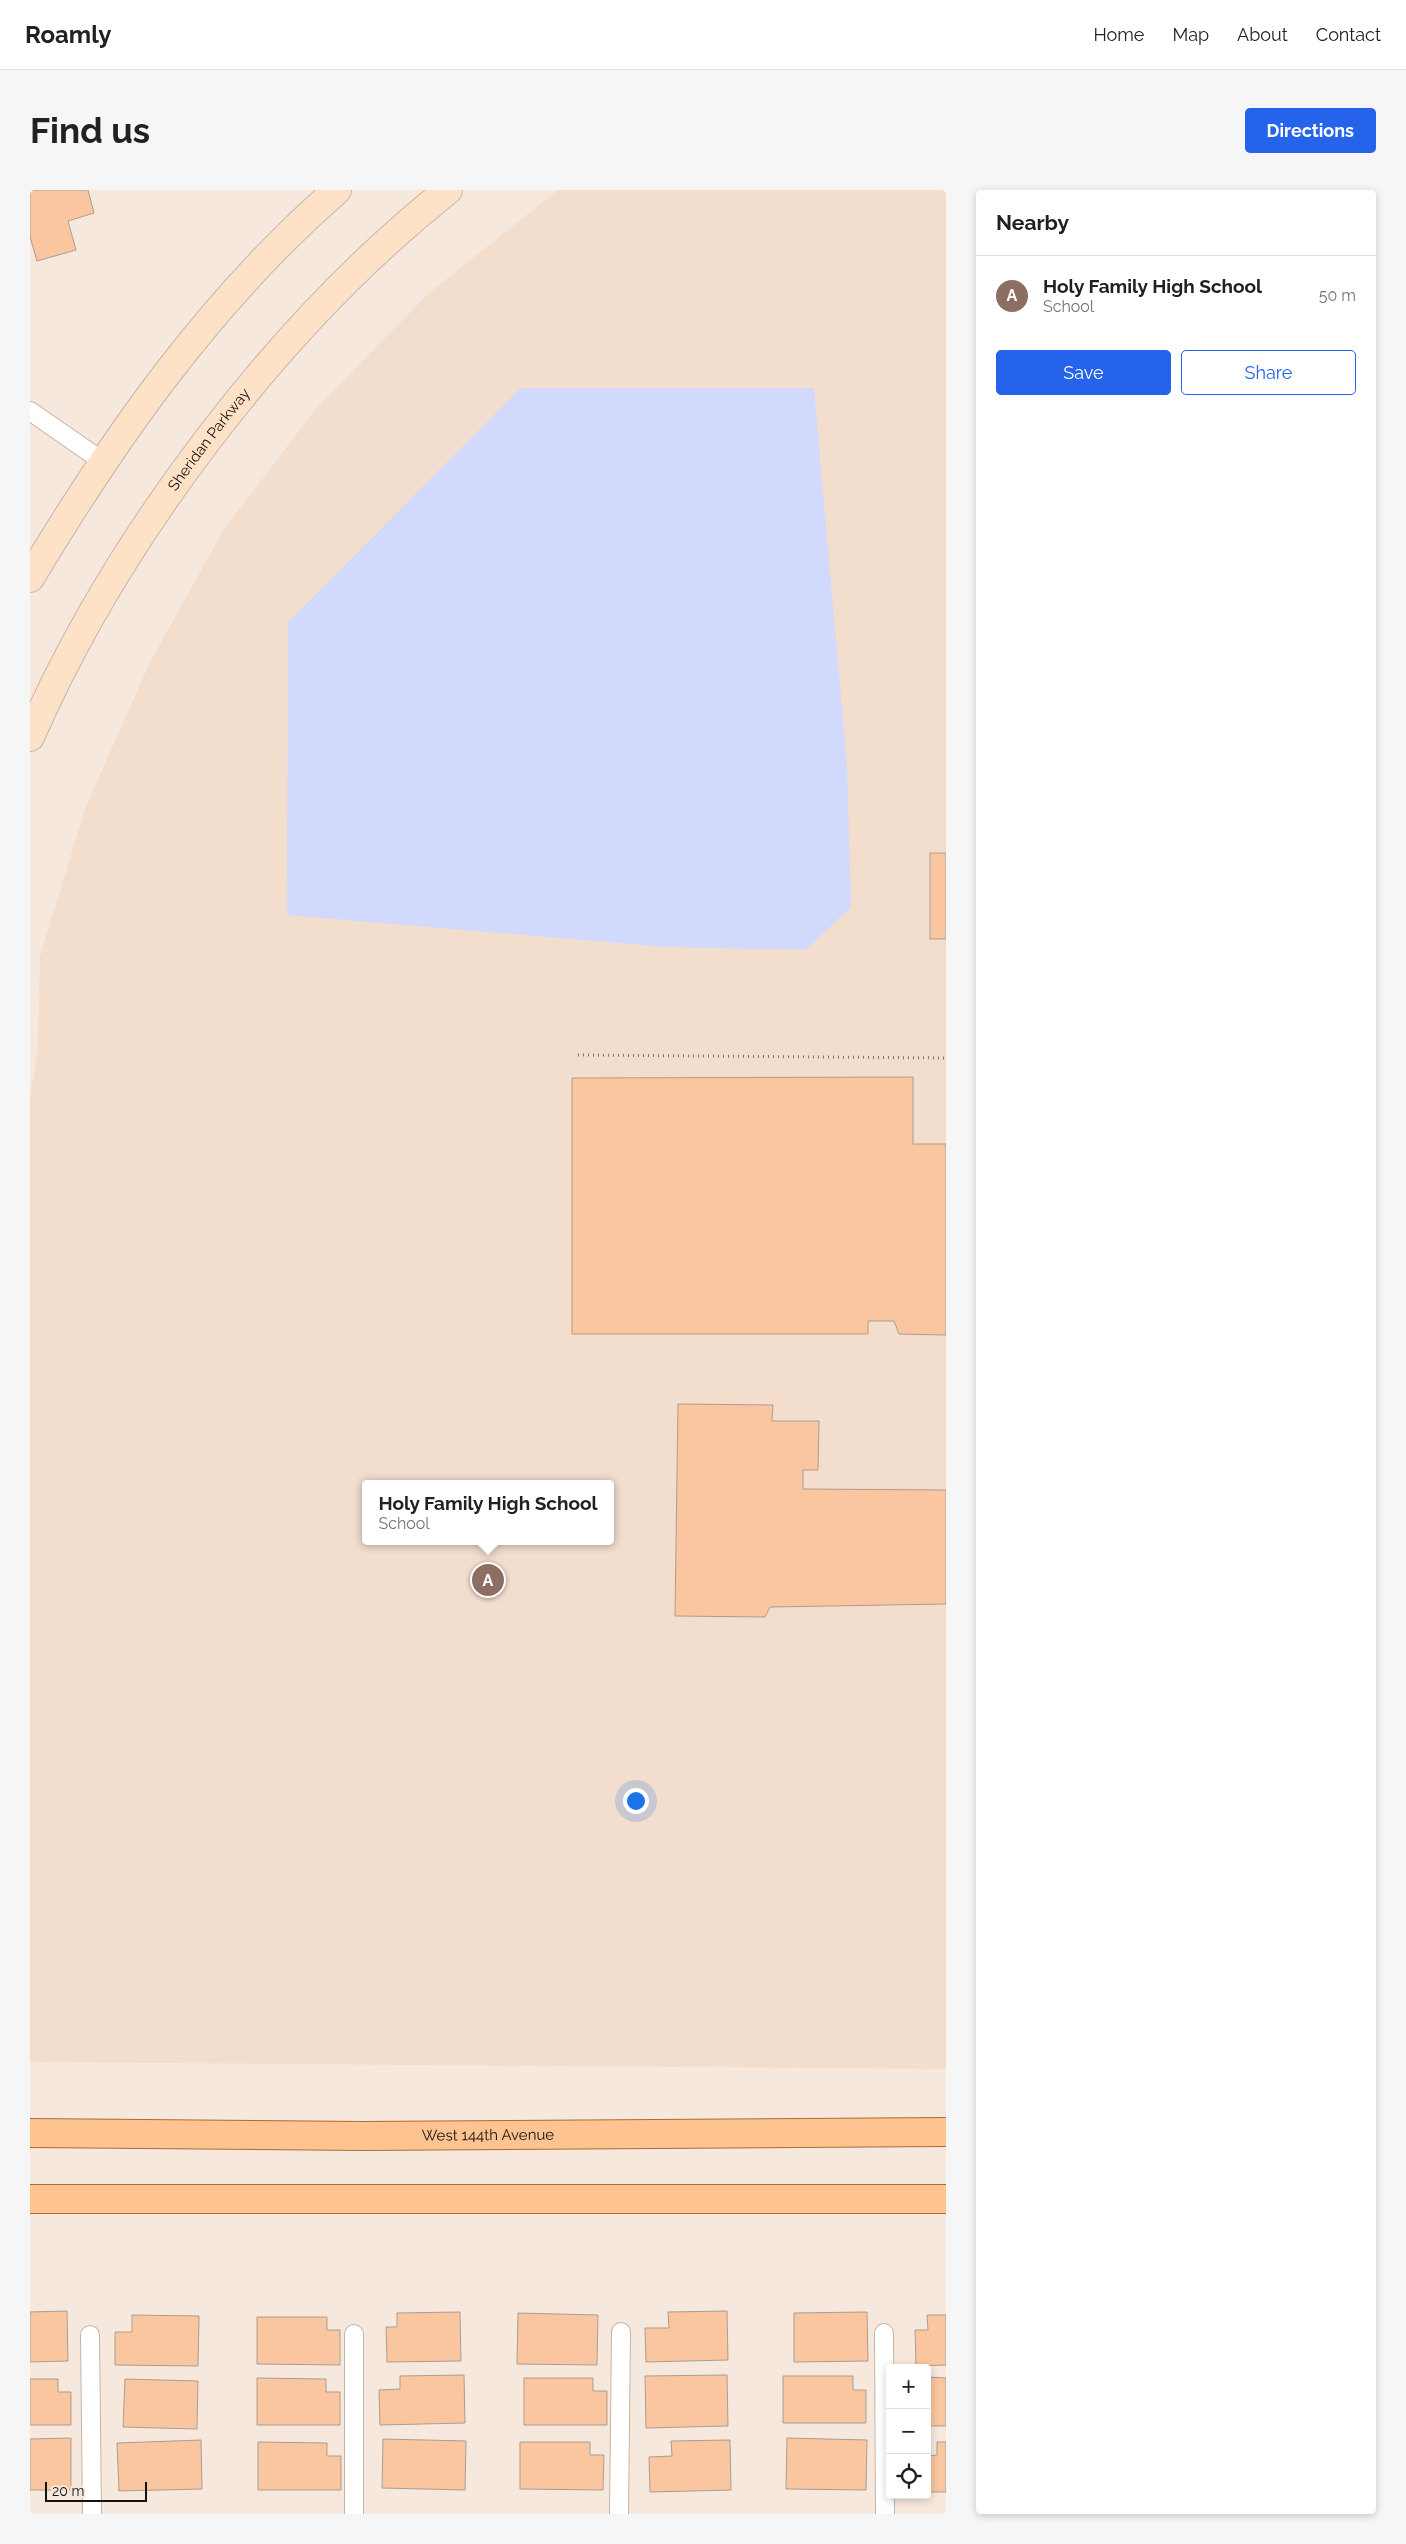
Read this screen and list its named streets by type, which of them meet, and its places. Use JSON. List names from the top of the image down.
{
  "streets": {
    "main road": ["Sheridan Parkway", "West 144th Avenue"]
  },
  "scale_bar": "20 m",
  "page": {
    "header": "Roamly",
    "nav": [
      "Home",
      "Map",
      "About",
      "Contact"
    ],
    "buttons": [
      "Directions",
      ["Save", "Share"]
    ],
    "title": "Find us",
    "heading": "Nearby",
    "list": [
      {
        "mark": "A",
        "name": "Holy Family High School",
        "note": "School",
        "value": "50 m"
      }
    ],
    "popup": ["Holy Family High School", "School"],
    "pins": "A",
    "map_buttons": ["+", "−"],
    "scale": "20 m"
  }
}
